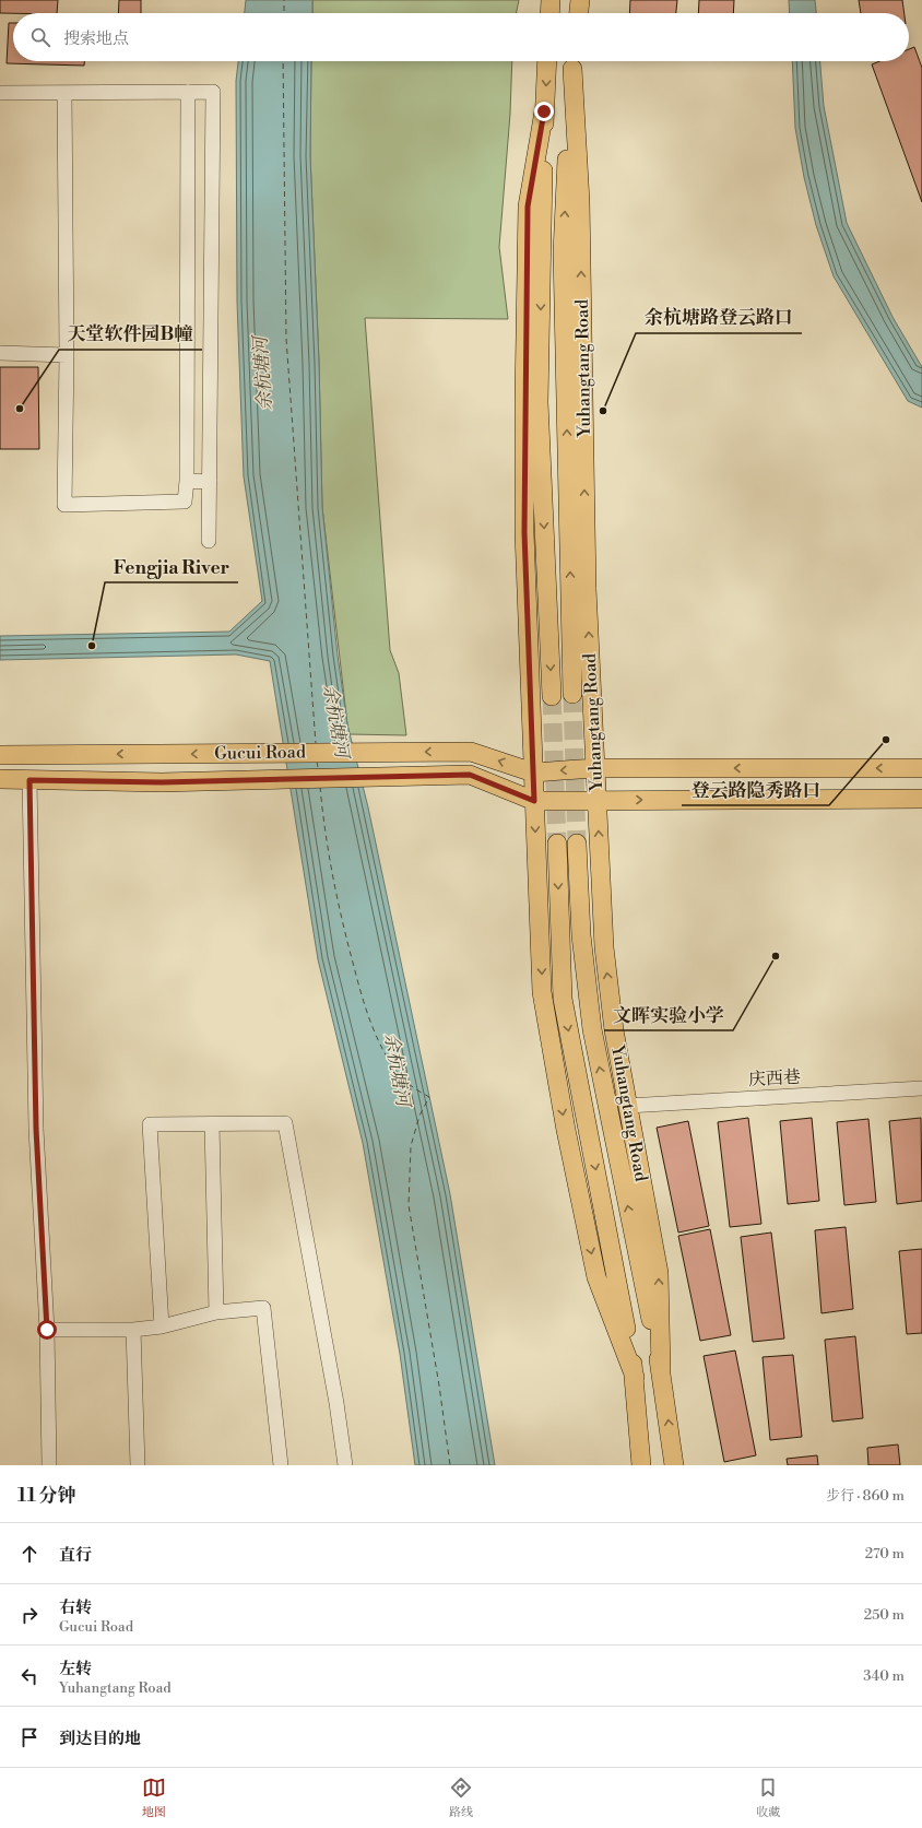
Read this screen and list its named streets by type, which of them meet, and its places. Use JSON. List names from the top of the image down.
{
  "streets": {
    "main road": ["Yuhangtang Road", "Gucui Road"],
    "street": ["庆西巷"]
  },
  "crossings": [
    ["Yuhangtang Road", "Gucui Road"],
    ["Yuhangtang Road", "庆西巷"]
  ],
  "water": ["余杭塘河"],
  "places": [
    "天堂软件园B幢",
    "余杭塘路登云路口",
    "Fengjia River",
    "登云路隐秀路口",
    "文晖实验小学"
  ],
  "page": {
    "search": "搜索地点",
    "heading": ["11 分钟", "步行 · 860 m"],
    "list": [
      ["直行", "270 m"],
      ["右转", "Gucui Road", "250 m"],
      ["左转", "Yuhangtang Road", "340 m"],
      "到达目的地"
    ],
    "nav": ["地图", "路线", "收藏"]
  }
}
